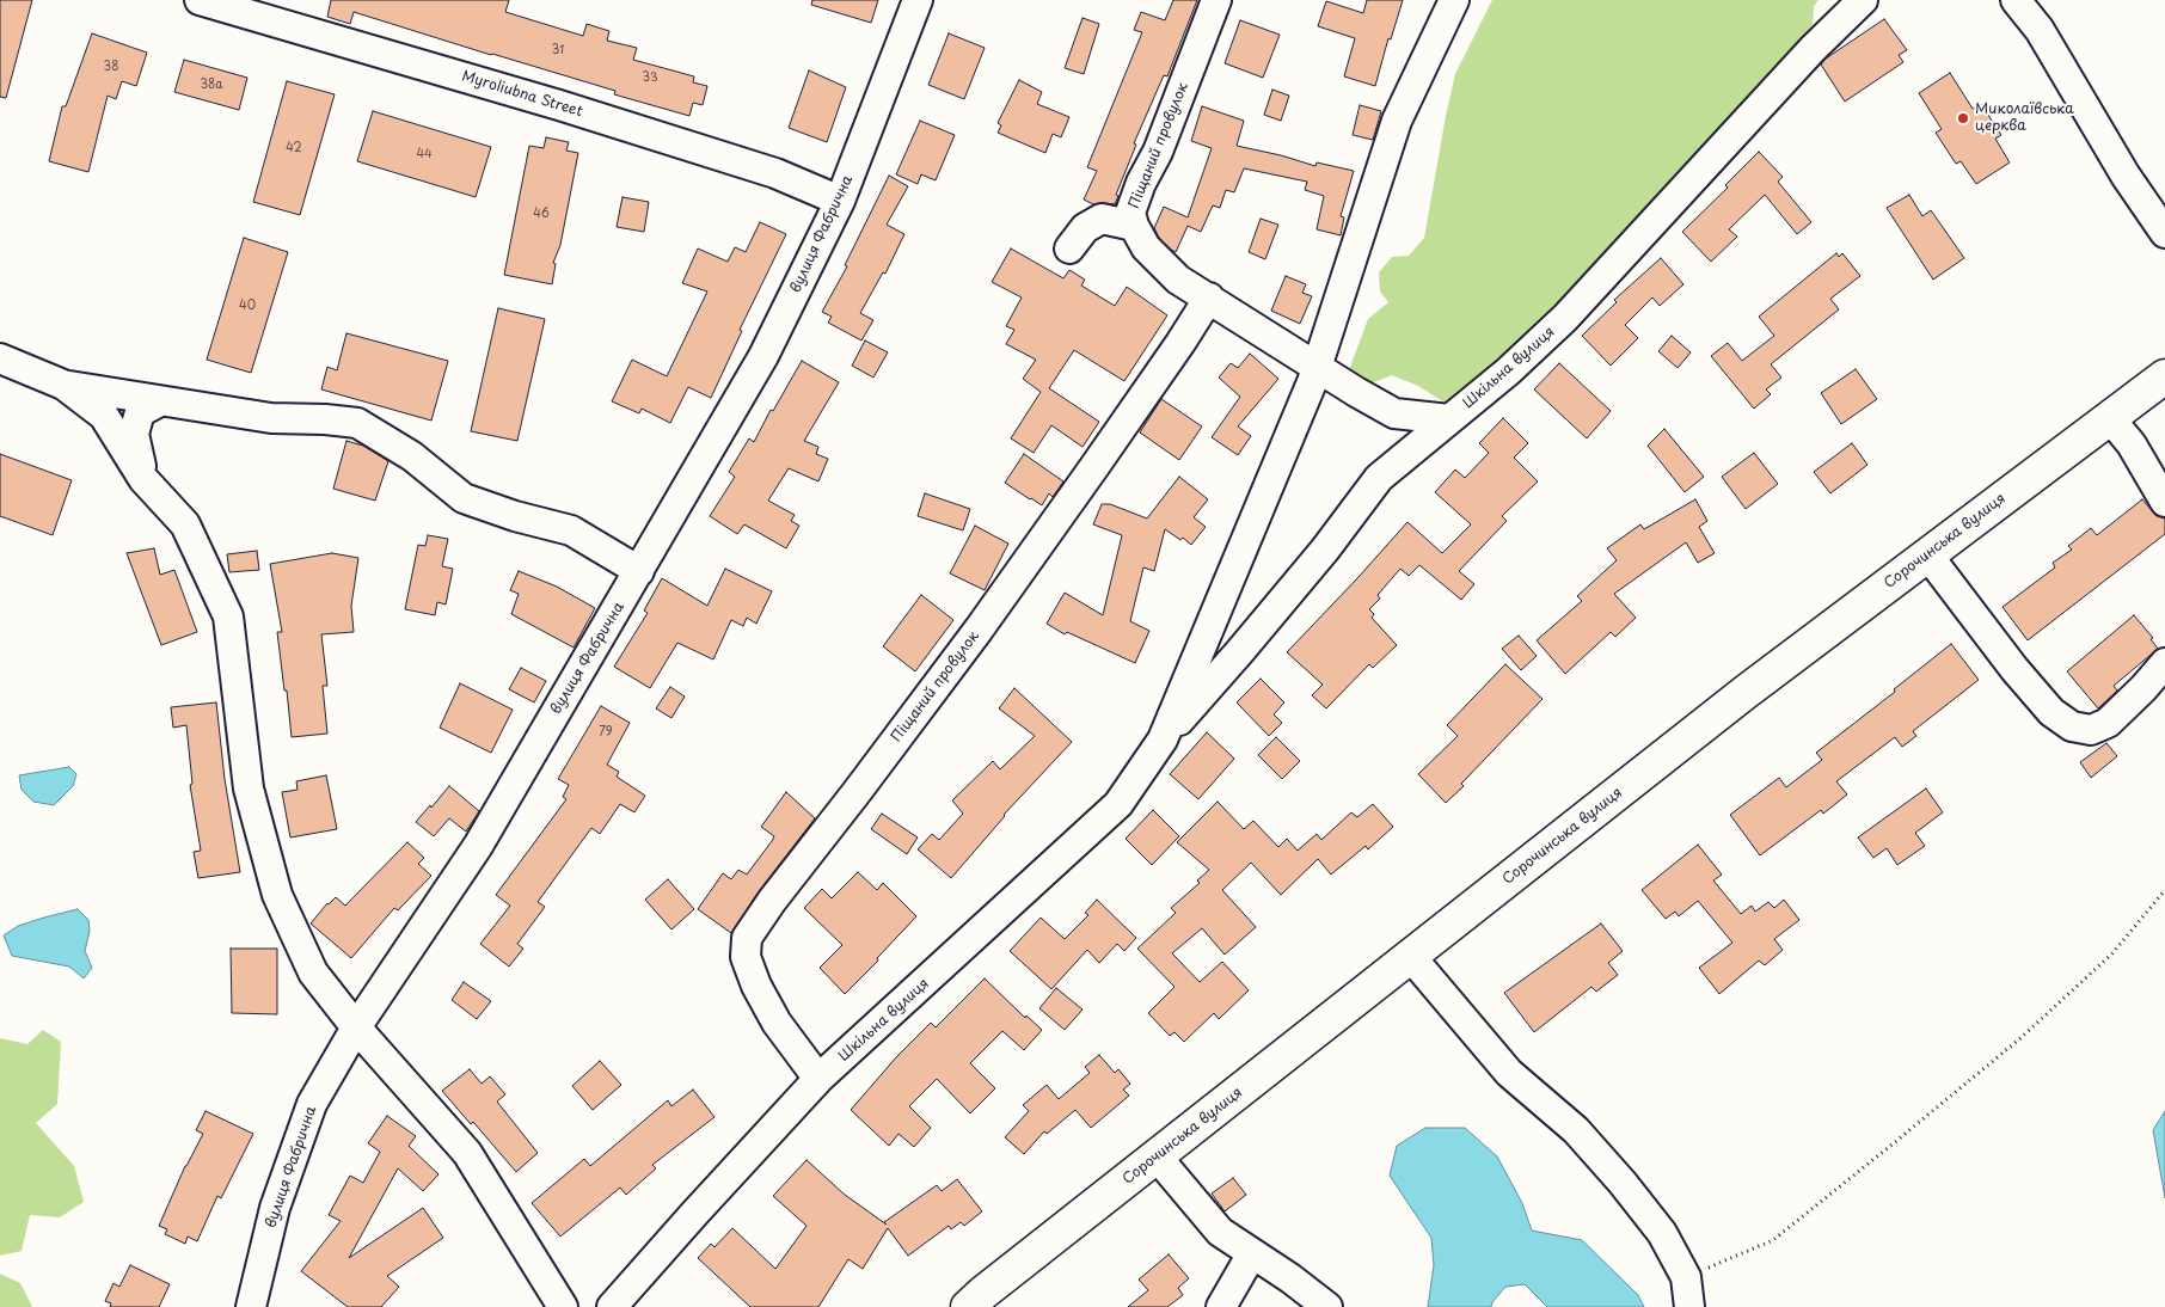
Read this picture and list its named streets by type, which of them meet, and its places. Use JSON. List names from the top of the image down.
{
  "streets": {
    "main road": ["Сорочинська вулиця"],
    "street": [
      "Myroliubna Street",
      "Піщаний провулок",
      "вулиця Фабрична",
      "Шкільна вулиця"
    ]
  },
  "crossings": [
    ["Myroliubna Street", "вулиця Фабрична"],
    ["Піщаний провулок", "Шкільна вулиця"]
  ],
  "places": ["Миколаївська церква"],
  "house_numbers": [
    "31",
    "38",
    "33",
    "38а",
    "42",
    "44",
    "46",
    "40",
    "79"
  ]
}
